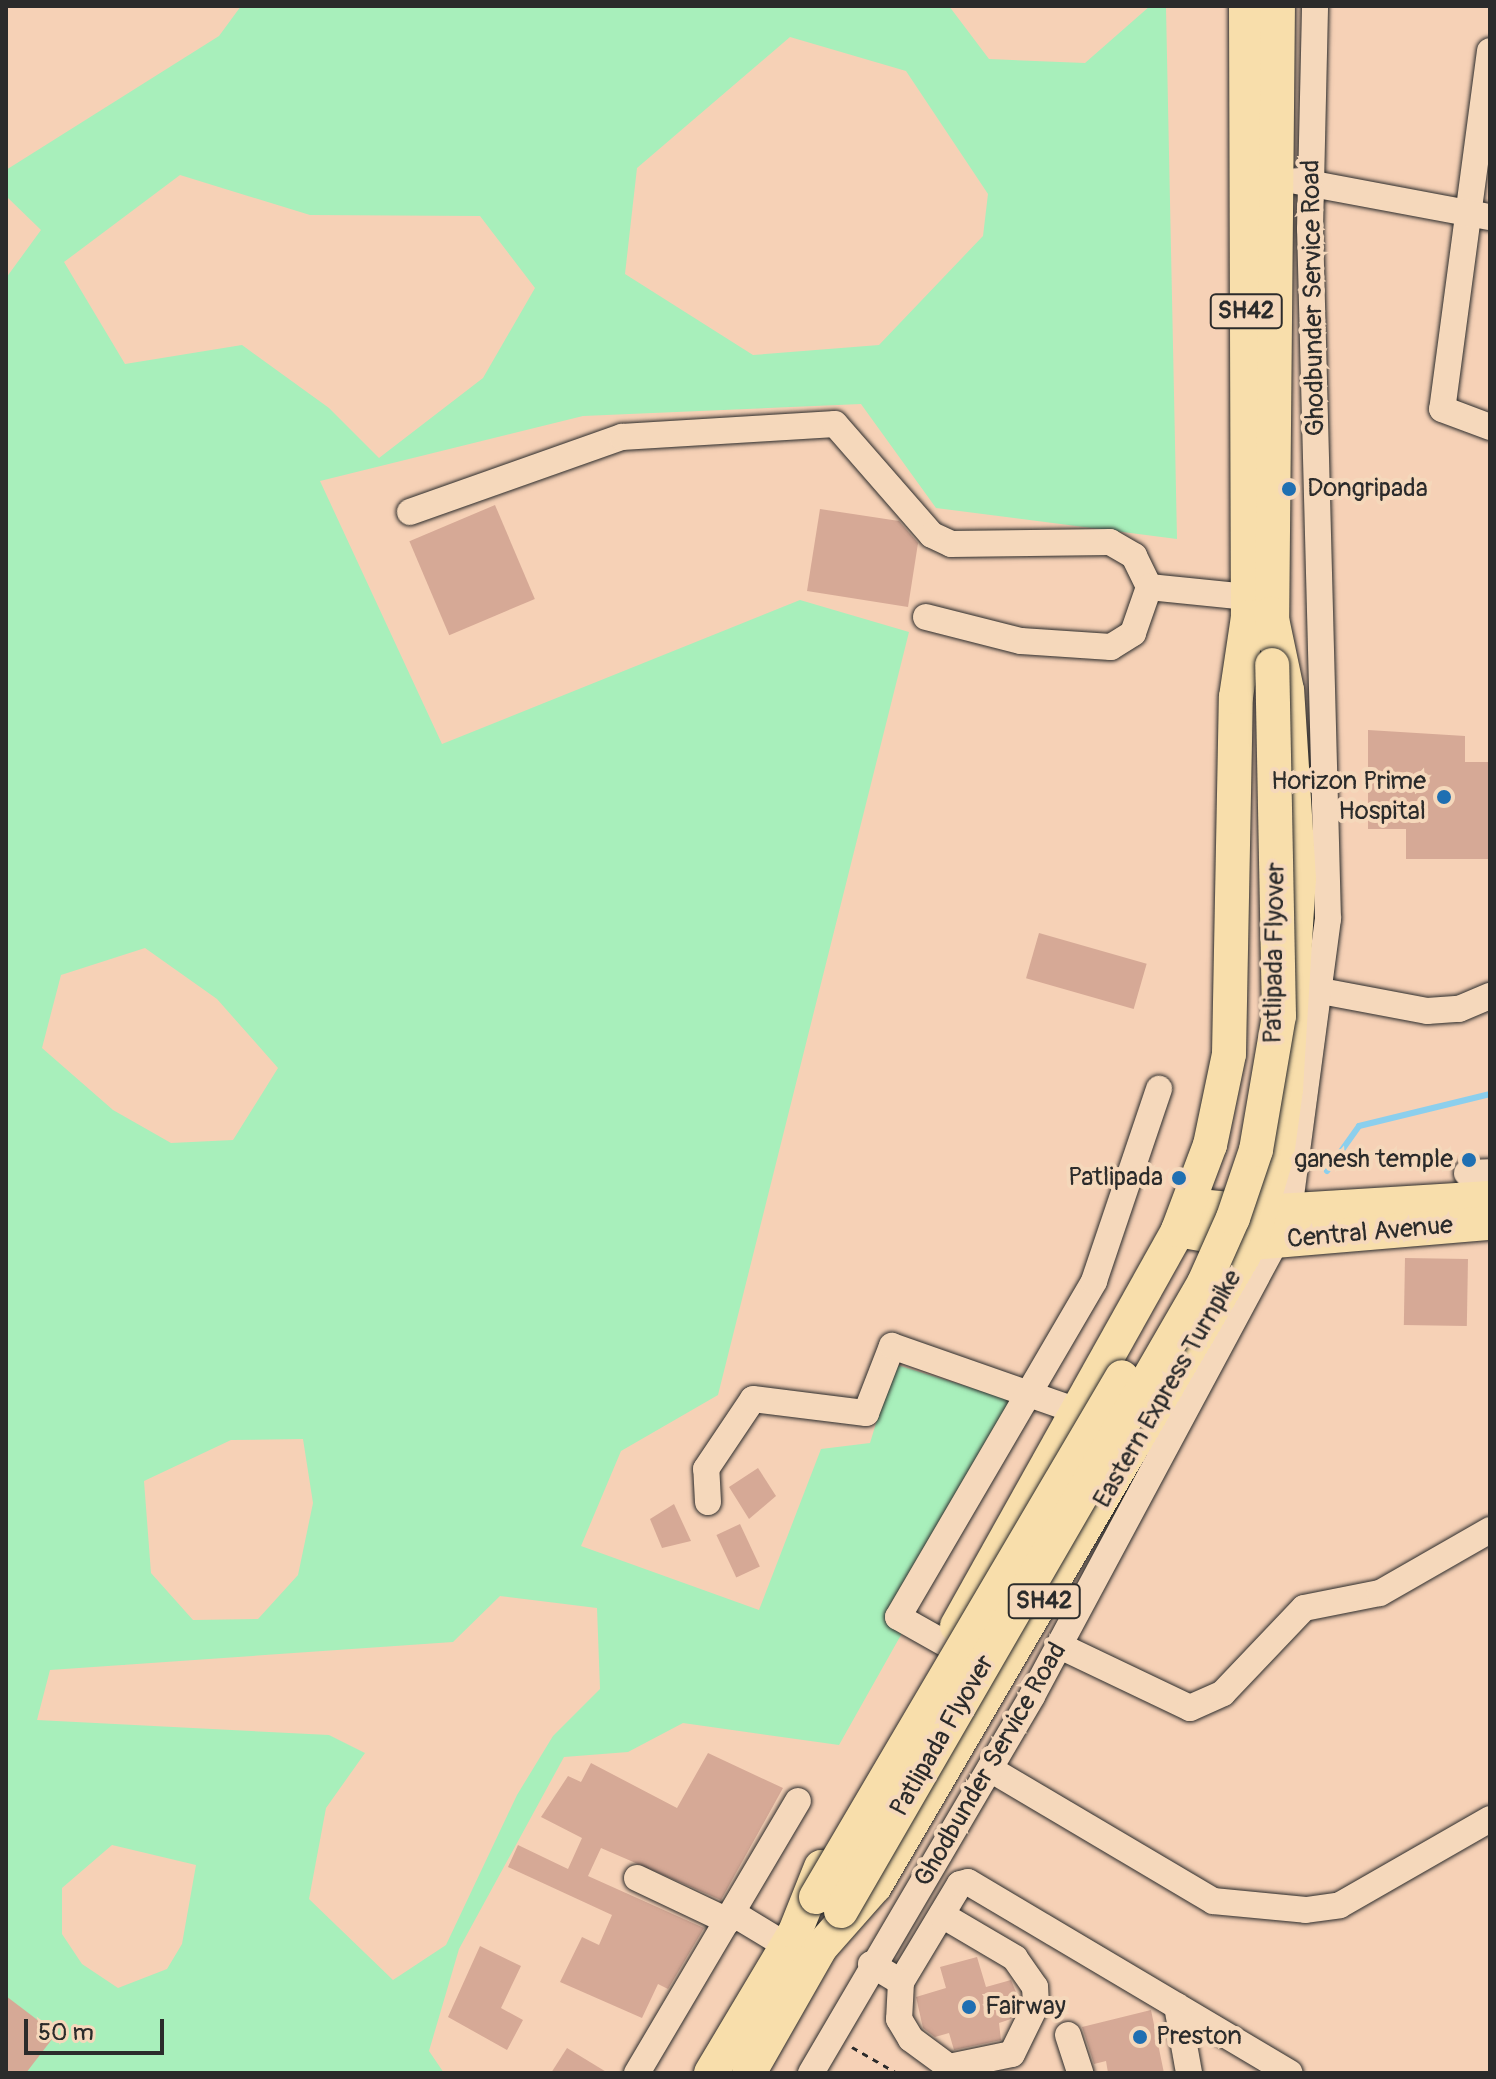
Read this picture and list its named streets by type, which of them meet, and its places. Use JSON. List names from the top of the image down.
{
  "streets": {
    "main road": [
      "SH42",
      "Patlipada Flyover",
      "Central Avenue",
      "Eastern Express Turnpike"
    ],
    "street": ["Ghodbunder Service Road"]
  },
  "crossings": [
    ["Ghodbunder Service Road", "Central Avenue"],
    ["Ghodbunder Service Road", "Eastern Express Turnpike"],
    ["SH42", "Patlipada Flyover"],
    ["SH42", "Eastern Express Turnpike"],
    ["Patlipada Flyover", "Eastern Express Turnpike"],
    ["Central Avenue", "Eastern Express Turnpike"]
  ],
  "places": [
    "Dongripada",
    "Horizon Prime Hospital",
    "ganesh temple",
    "Patlipada",
    "Fairway",
    "Preston"
  ],
  "scale_bar": "50 m"
}
